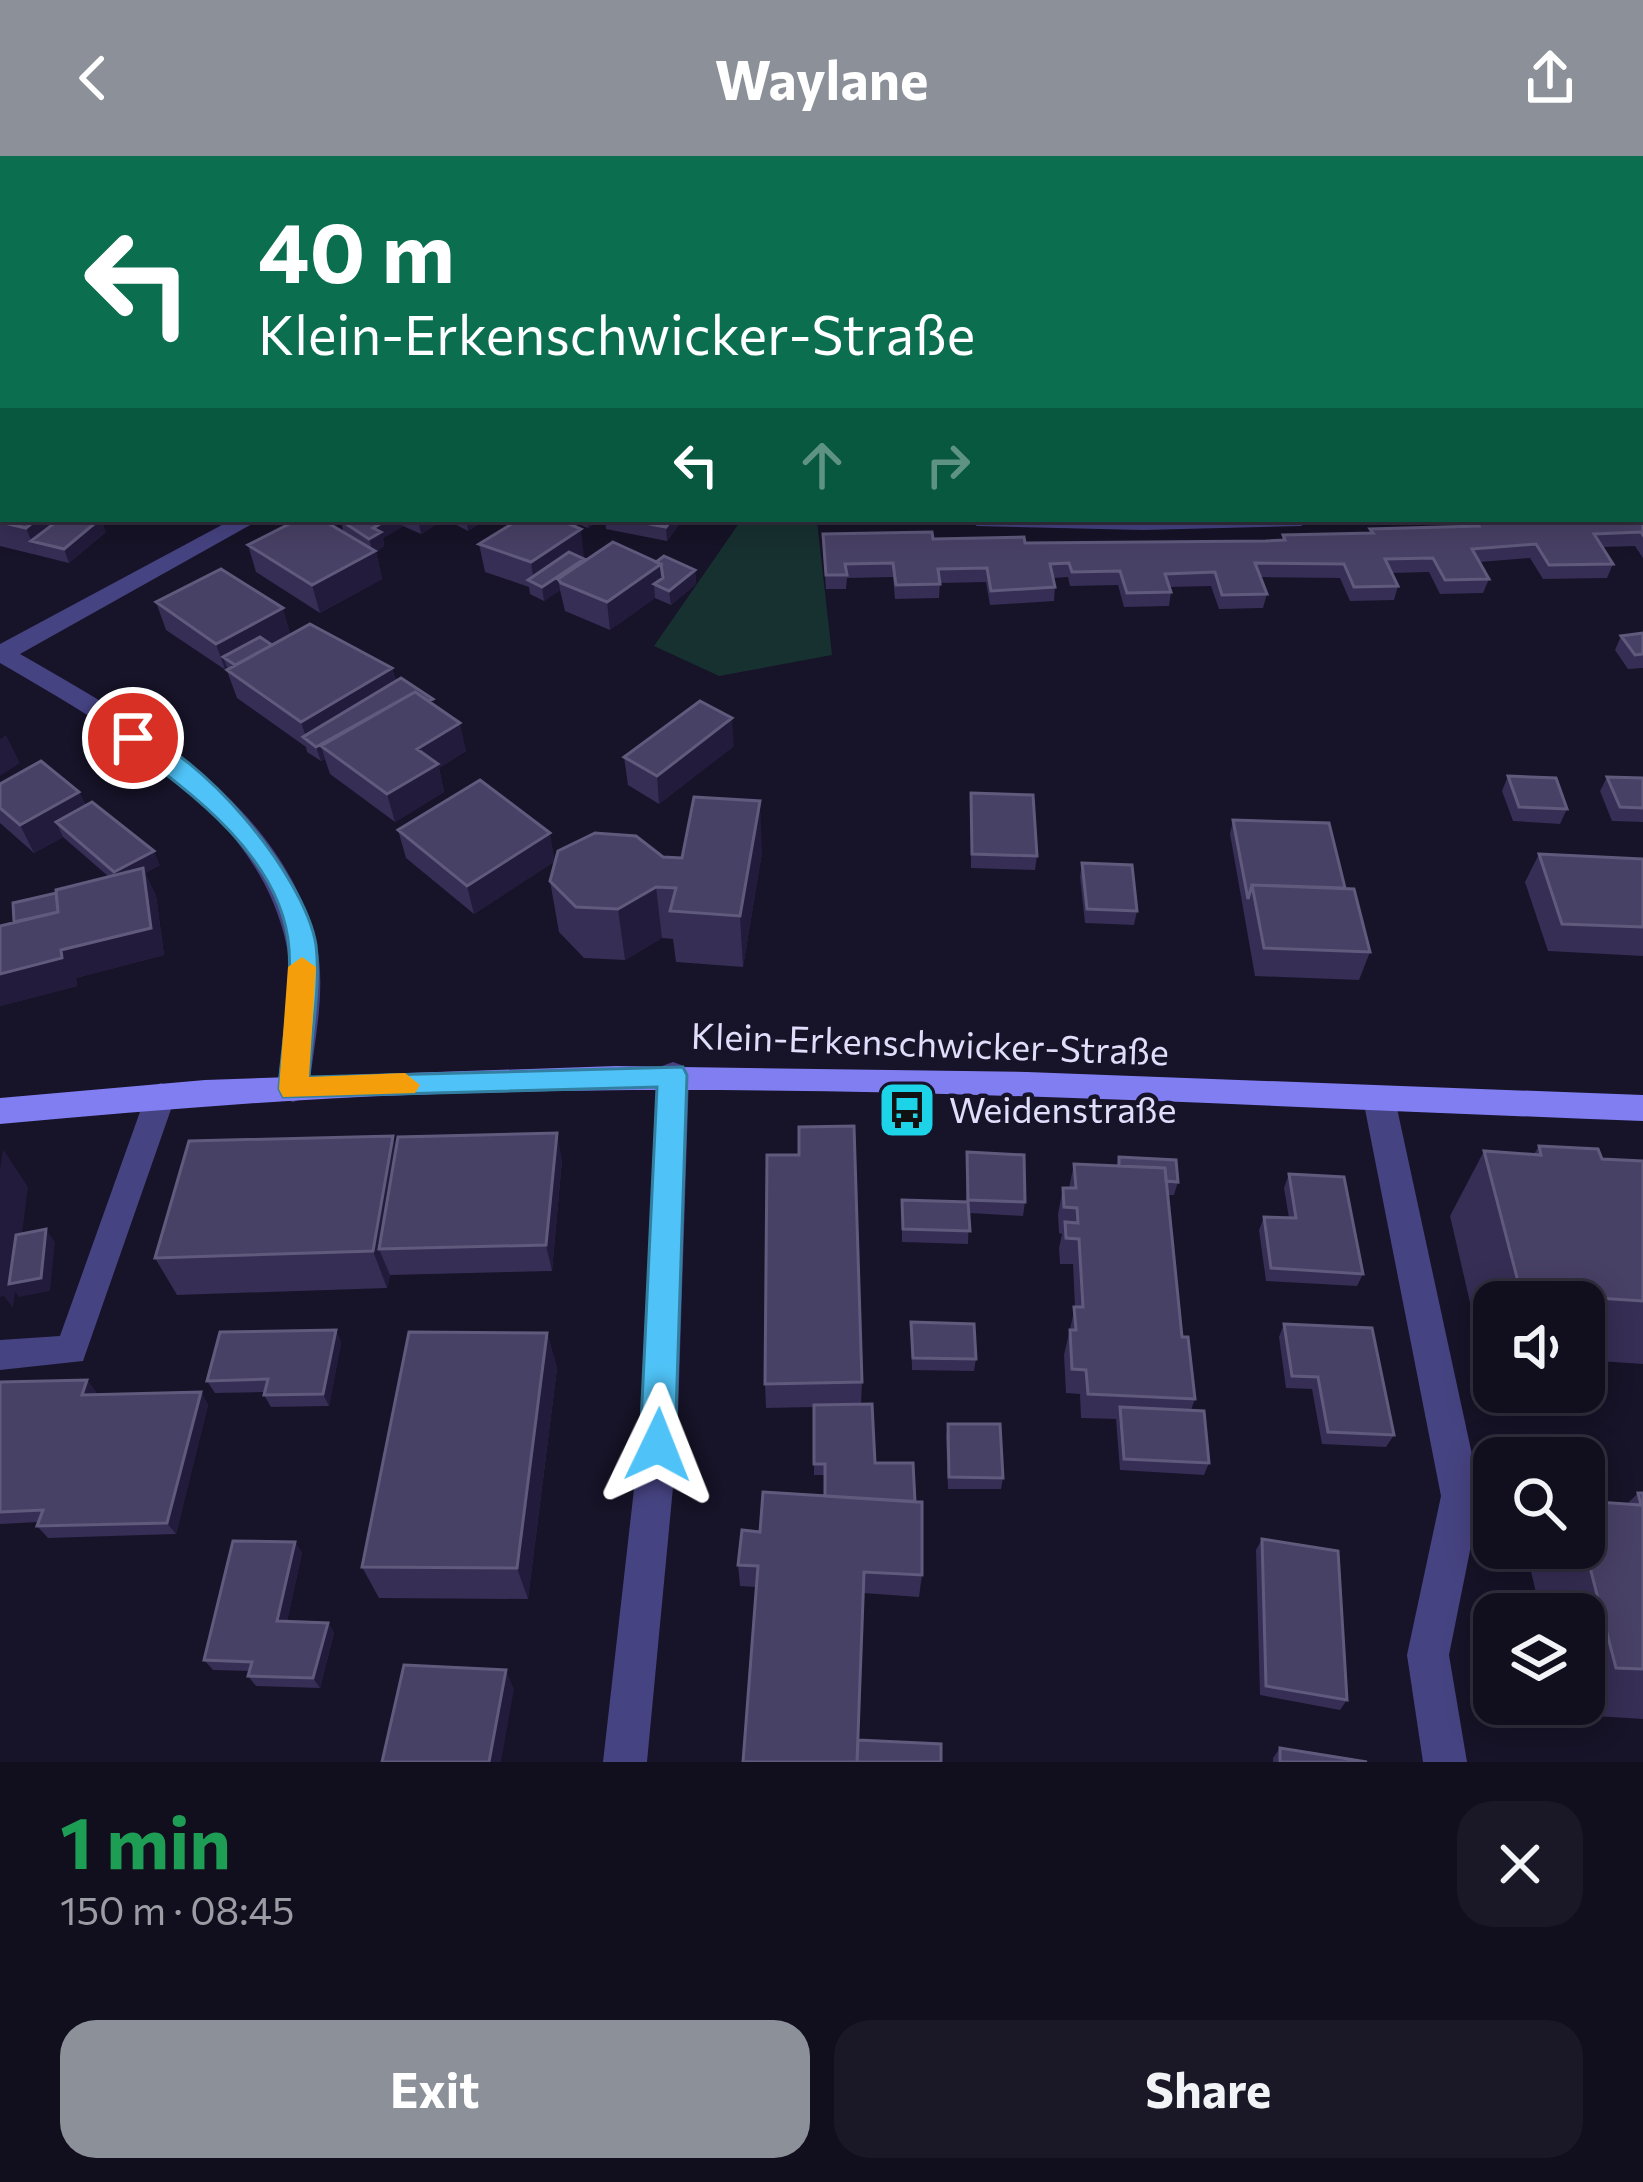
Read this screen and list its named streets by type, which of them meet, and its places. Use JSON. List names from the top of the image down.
{
  "streets": {
    "street": ["Klein-Erkenschwicker-Straße"]
  },
  "places": {
    "bus stop": ["Weidenstraße"]
  },
  "page": {
    "header": "Waylane",
    "turn": ["40 m", "Klein-Erkenschwicker-Straße"],
    "heading": ["1 min", "150 m · 08:45"],
    "buttons": ["Exit", "Share"]
  }
}
